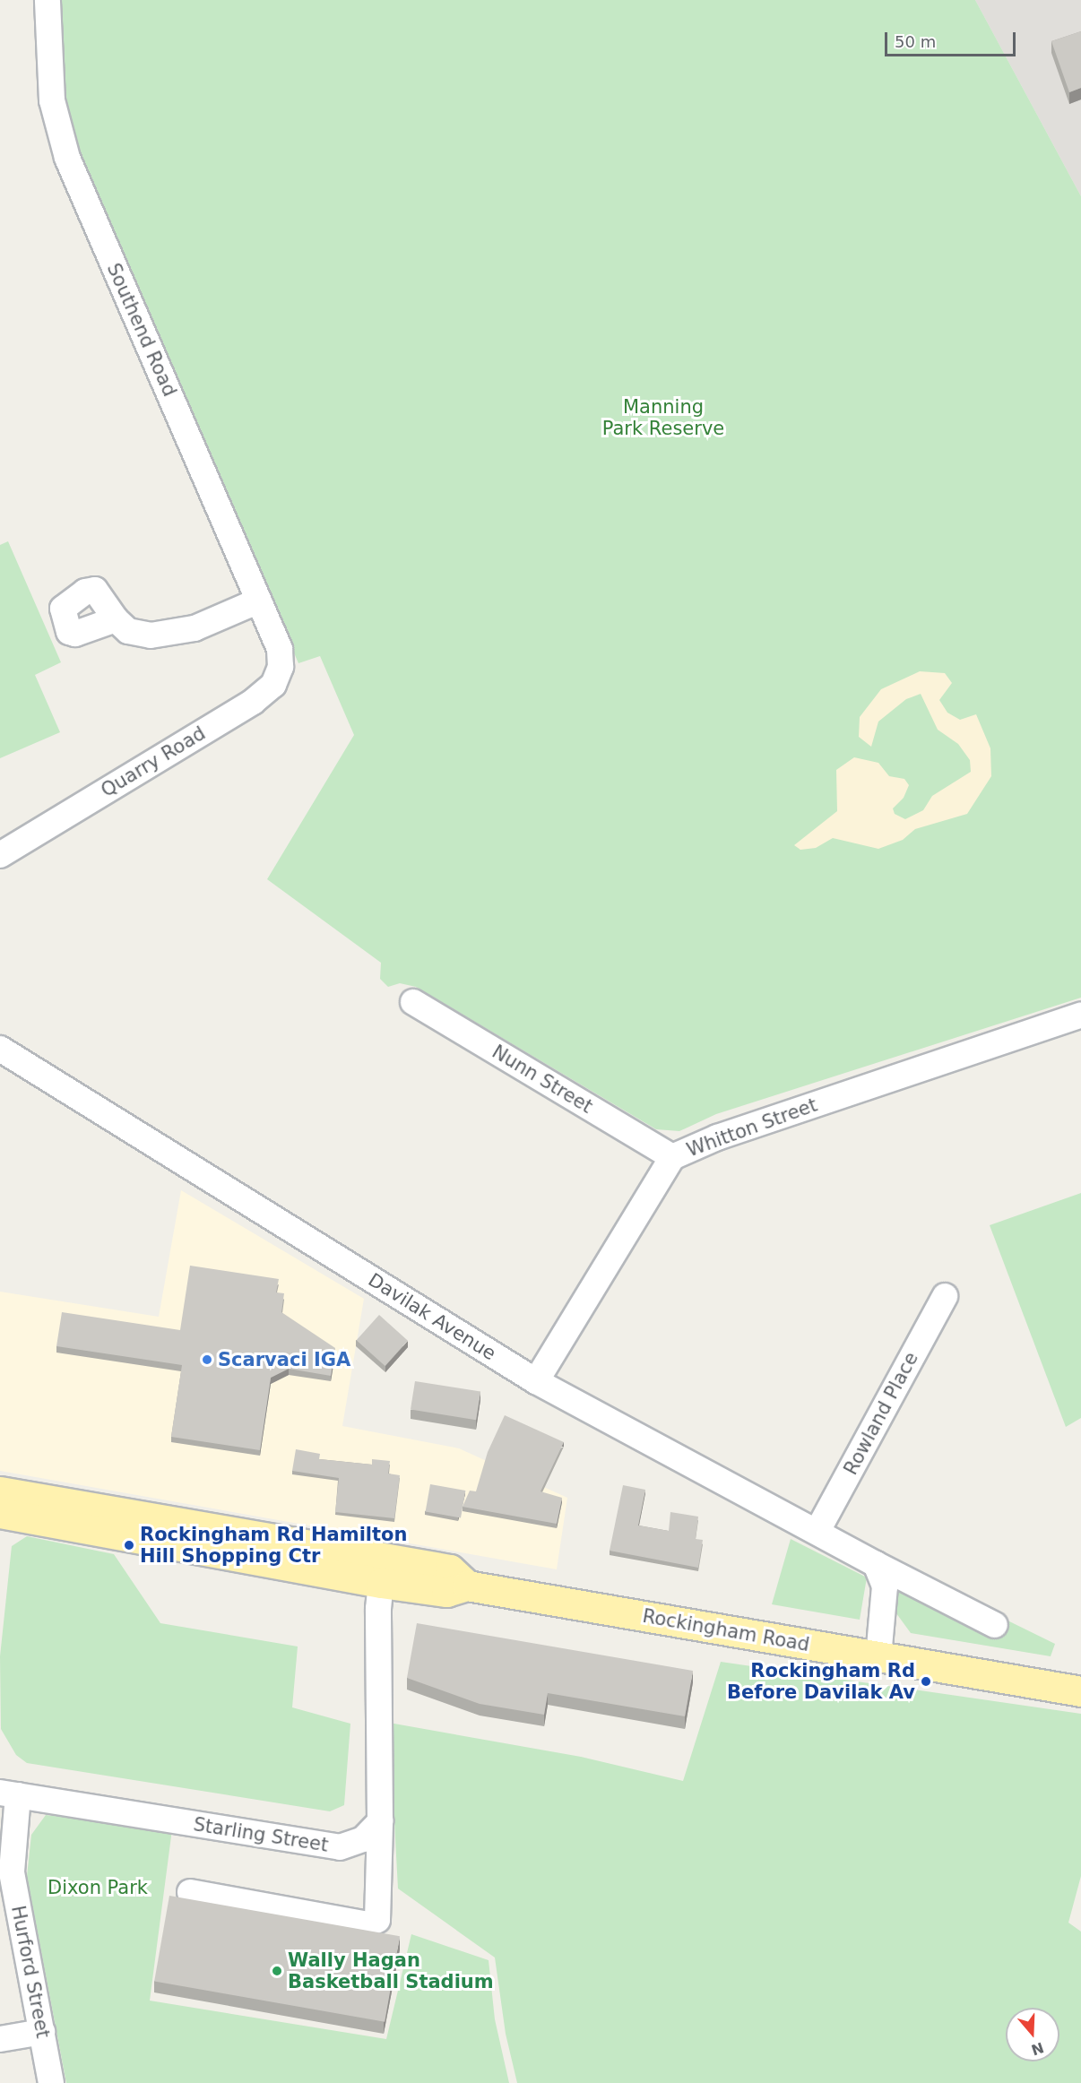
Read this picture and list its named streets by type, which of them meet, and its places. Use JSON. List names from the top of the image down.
{
  "streets": {
    "main road": ["Rockingham Road"],
    "street": [
      "Southend Road",
      "Quarry Road",
      "Nunn Street",
      "Whitton Street",
      "Davilak Avenue",
      "Rowland Place",
      "Starling Street",
      "Hurford Street"
    ]
  },
  "crossings": [
    ["Southend Road", "Quarry Road"],
    ["Nunn Street", "Whitton Street"],
    ["Whitton Street", "Davilak Avenue"],
    ["Davilak Avenue", "Rowland Place"],
    ["Starling Street", "Hurford Street"]
  ],
  "parks": ["Manning Park Reserve", "Dixon Park"],
  "places": [
    "Scarvaci IGA",
    "Rockingham Rd Hamilton Hill Shopping Ctr",
    "Rockingham Rd Before Davilak Av",
    "Wally Hagan Basketball Stadium"
  ],
  "scale_bar": "50 m",
  "north": "bottom"
}
